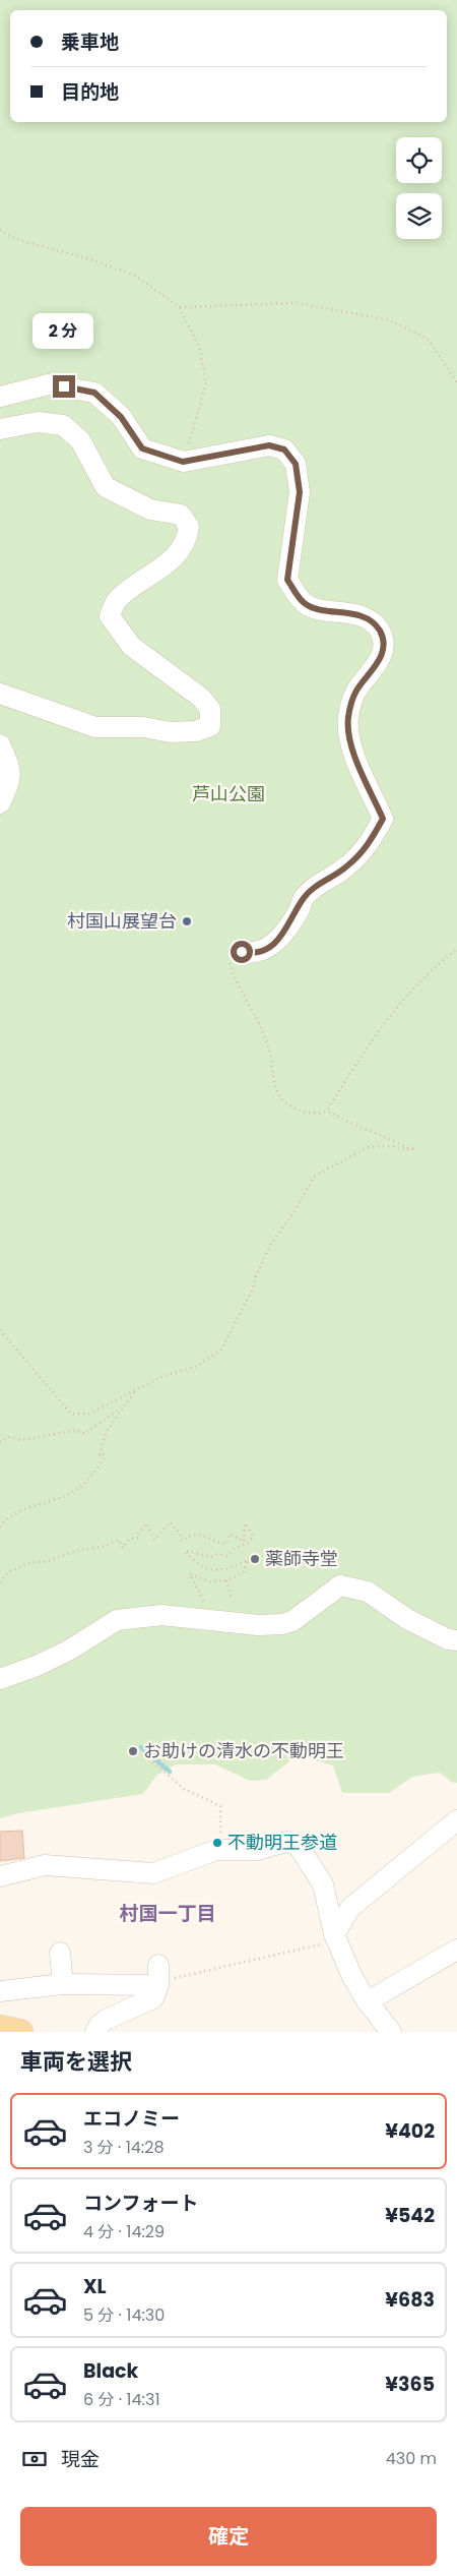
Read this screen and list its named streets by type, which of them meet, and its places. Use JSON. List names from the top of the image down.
{
  "districts": ["村国一丁目"],
  "parks": ["芦山公園"],
  "places": [
    "村国山展望台",
    "薬師寺堂",
    "お助けの清水の不動明王",
    "不動明王参道"
  ],
  "page": {
    "banner": ["乗車地", "目的地"],
    "bubble": "2 分",
    "heading": "車両を選択",
    "list": [
      {
        "name": "エコノミー",
        "note": "3 分 · 14:28",
        "value": "¥402"
      },
      {
        "name": "コンフォート",
        "note": "4 分 · 14:29",
        "value": "¥542"
      },
      {
        "name": "XL",
        "note": "5 分 · 14:30",
        "value": "¥683"
      },
      {
        "name": "Black",
        "note": "6 分 · 14:31",
        "value": "¥365"
      }
    ],
    "pay": ["現金", "430 m"],
    "buttons": "確定"
  }
}
